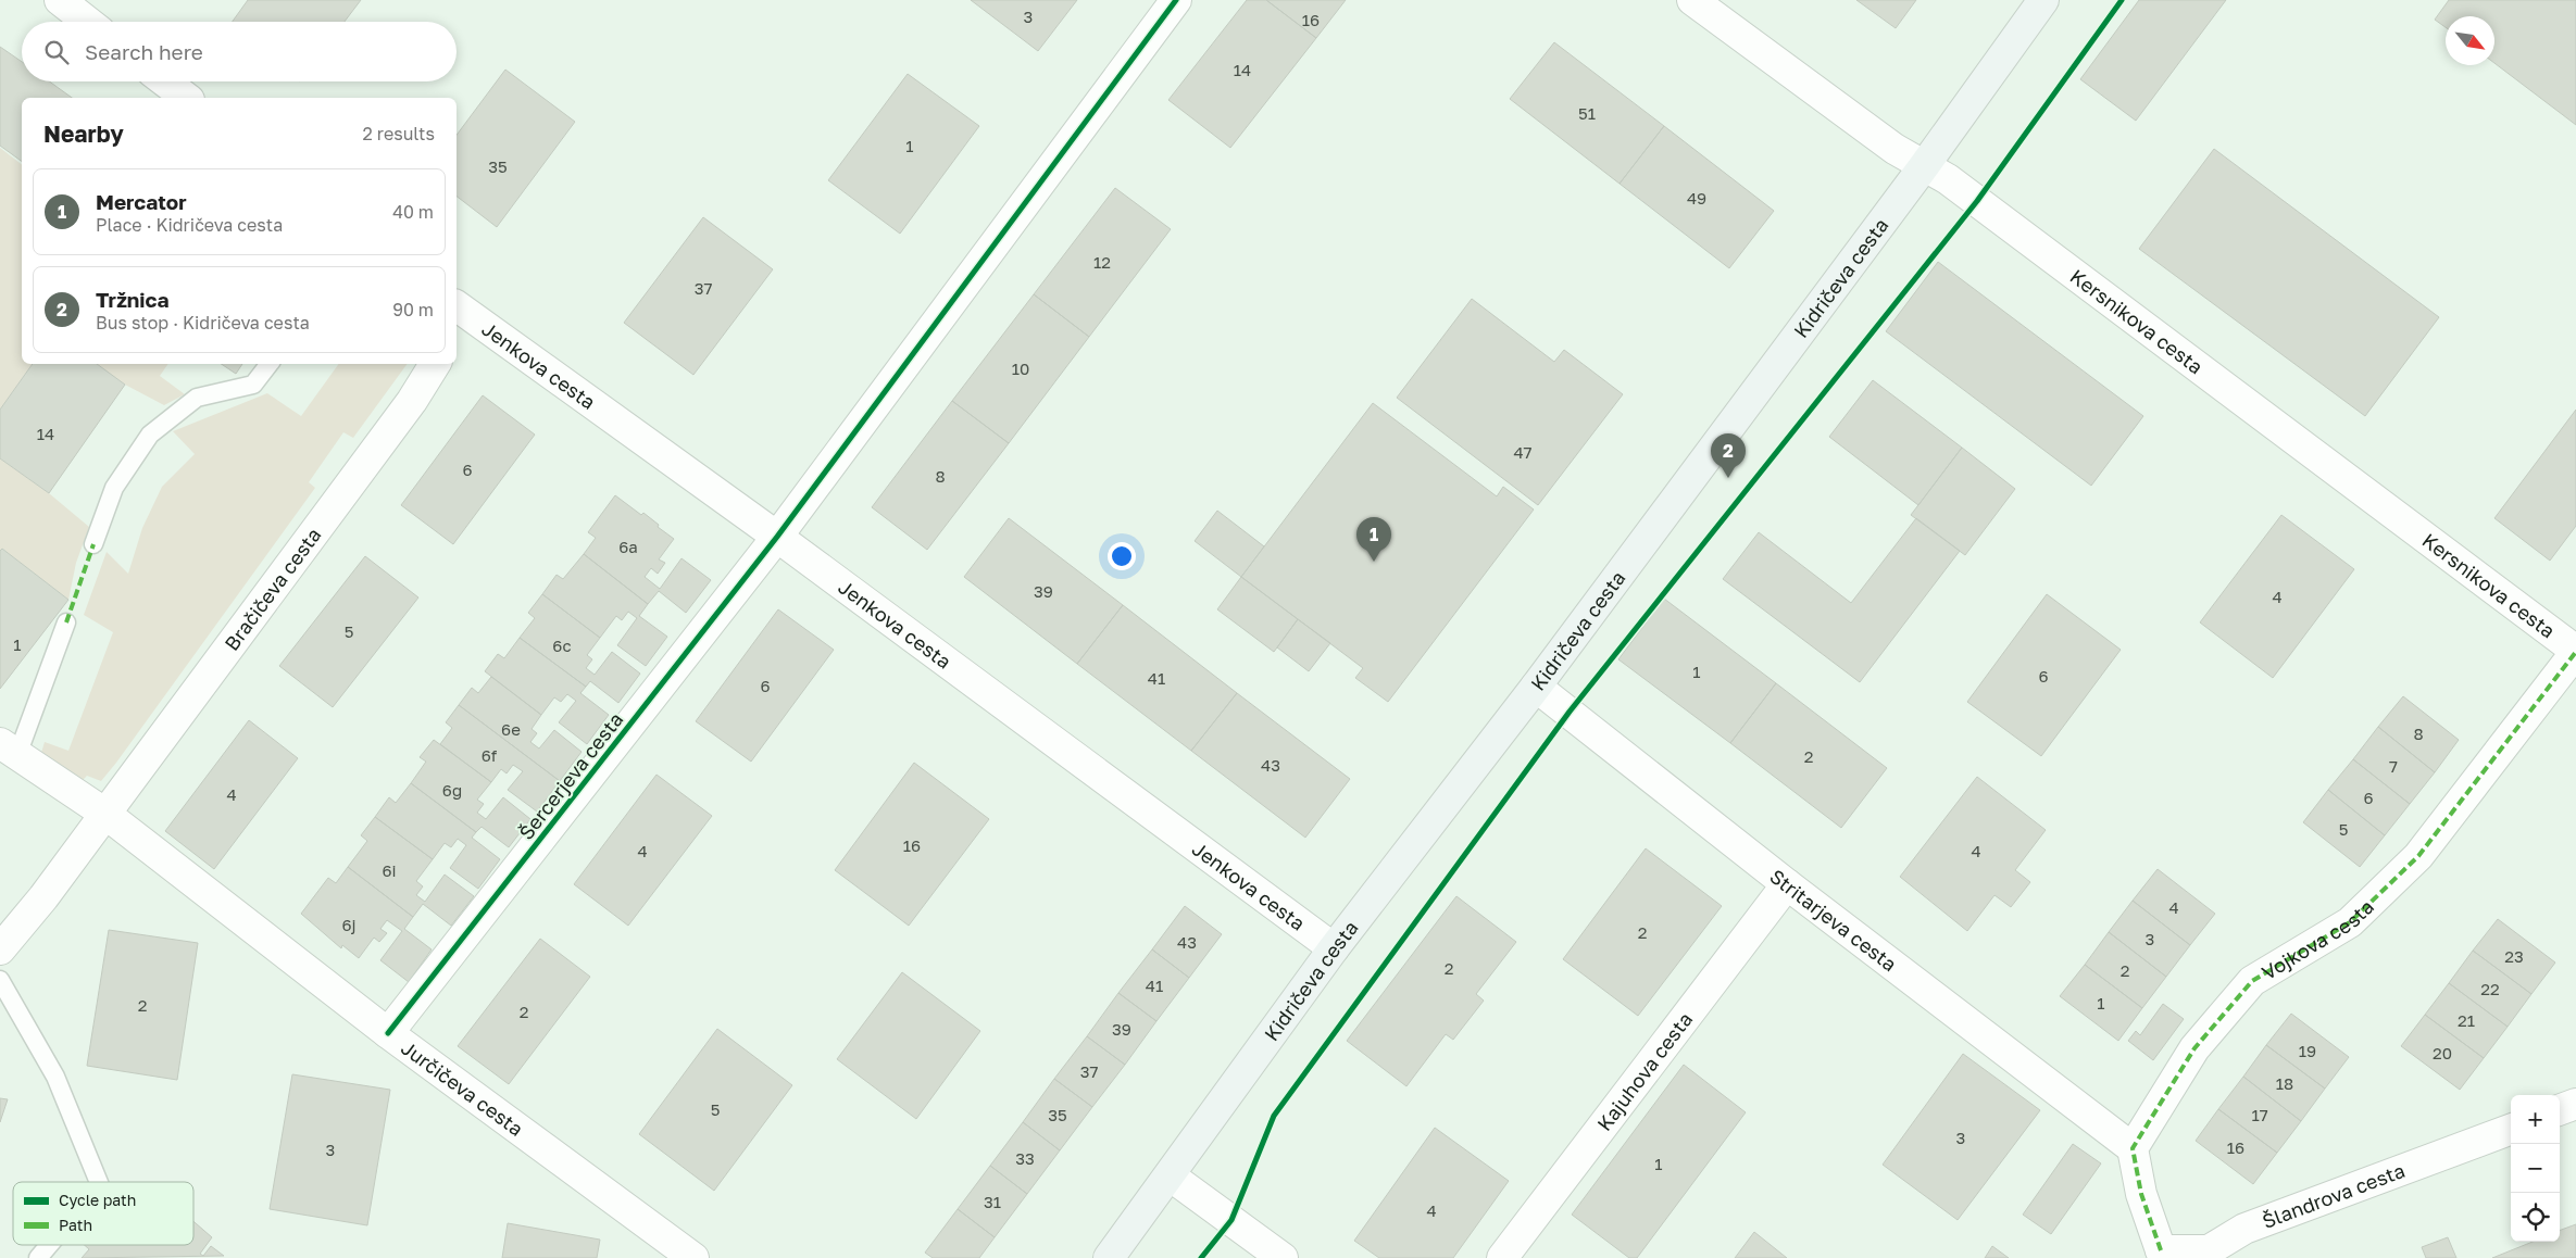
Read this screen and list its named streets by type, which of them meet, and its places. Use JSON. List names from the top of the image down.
{
  "streets": {
    "main road": ["Kidričeva cesta"],
    "street": [
      "Kersnikova cesta",
      "Jenkova cesta",
      "Bračičeva cesta",
      "Šercerjeva cesta",
      "Stritarjeva cesta",
      "Vojkova cesta",
      "Kajuhova cesta",
      "Jurčičeva cesta",
      "Šlandrova cesta"
    ]
  },
  "crossings": [
    ["Kidričeva cesta", "Kersnikova cesta"],
    ["Kidričeva cesta", "Jenkova cesta"],
    ["Kidričeva cesta", "Stritarjeva cesta"],
    ["Kersnikova cesta", "Vojkova cesta"],
    ["Jenkova cesta", "Šercerjeva cesta"],
    ["Bračičeva cesta", "Jurčičeva cesta"],
    ["Šercerjeva cesta", "Jurčičeva cesta"],
    ["Stritarjeva cesta", "Vojkova cesta"],
    ["Stritarjeva cesta", "Kajuhova cesta"]
  ],
  "house_numbers": [
    "3",
    "16",
    "14",
    "51",
    "1",
    "35",
    "49",
    "12",
    "37",
    "10",
    "14",
    "47",
    "6",
    "8",
    "6a",
    "39",
    "4",
    "5",
    "1",
    "6c",
    "1",
    "6",
    "41",
    "6",
    "6e",
    "8",
    "6f",
    "2",
    "43",
    "7",
    "6g",
    "4",
    "6",
    "5",
    "16",
    "4",
    "4",
    "6i",
    "4",
    "6j",
    "2",
    "3",
    "43",
    "23",
    "2",
    "2",
    "41",
    "22",
    "1",
    "2",
    "2",
    "21",
    "39",
    "19",
    "20",
    "37",
    "18",
    "5",
    "35",
    "17",
    "3",
    "16",
    "3",
    "33",
    "1",
    "31",
    "4"
  ],
  "legend": ["Cycle path", "Path"],
  "north": "bottom right",
  "page": {
    "search": "Search here",
    "heading": ["Nearby", "2 results"],
    "list": [
      {
        "mark": "1",
        "name": "Mercator",
        "note": "Place · Kidričeva cesta",
        "value": "40 m"
      },
      {
        "mark": "2",
        "name": "Tržnica",
        "note": "Bus stop · Kidričeva cesta",
        "value": "90 m"
      }
    ],
    "pins": ["2", "1"],
    "map_buttons": ["+", "−"]
  }
}
